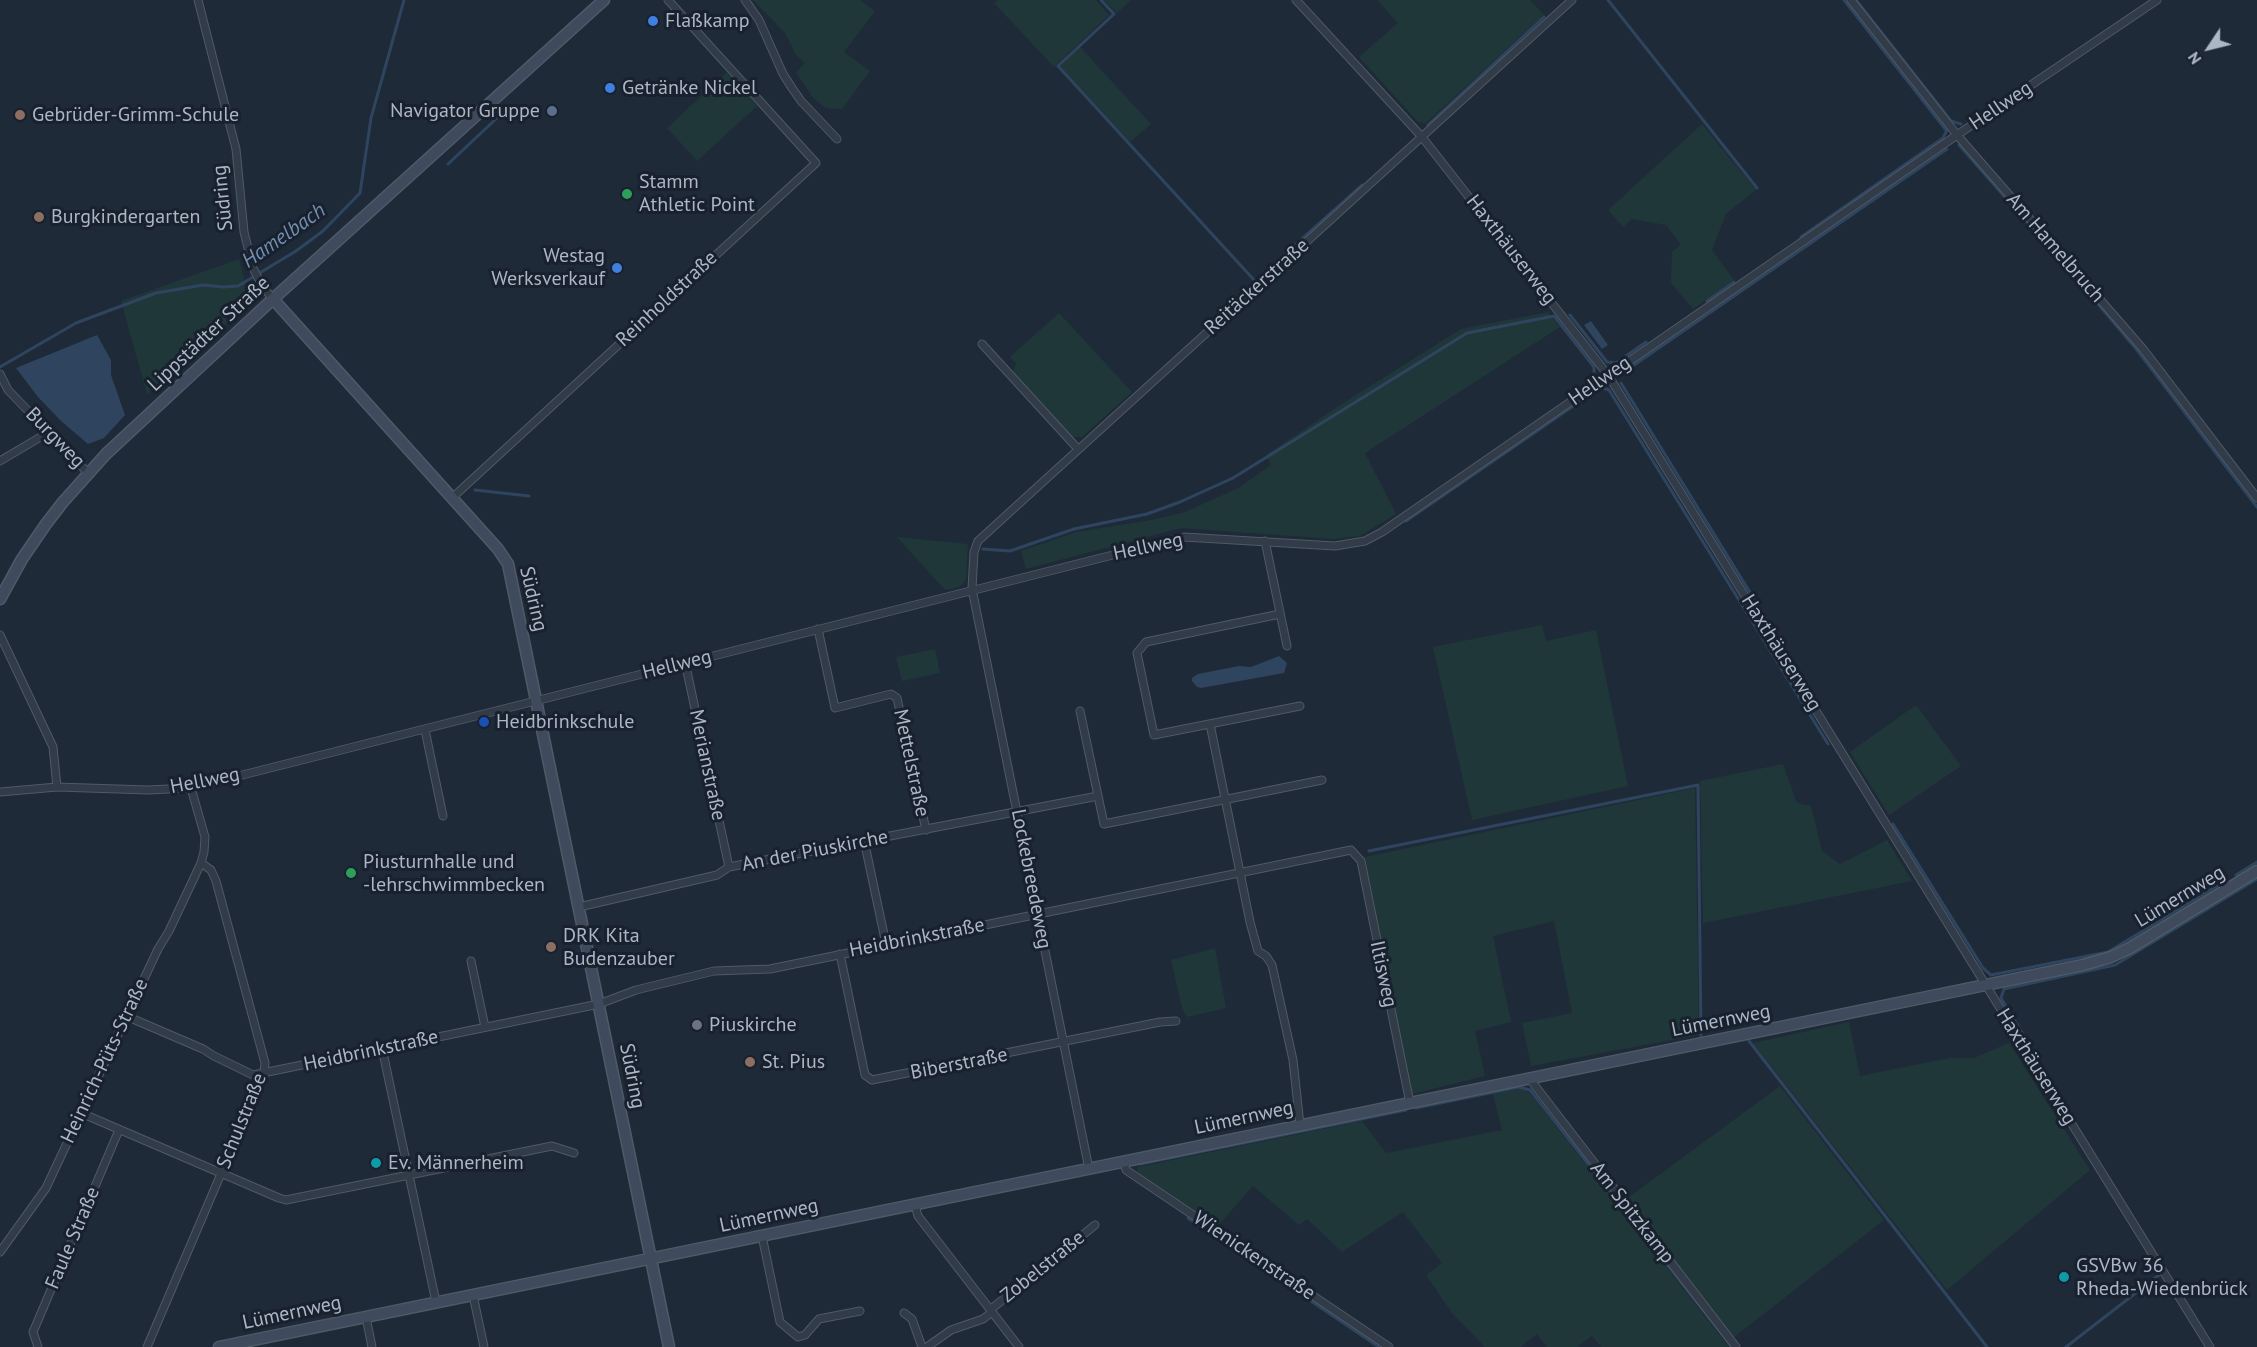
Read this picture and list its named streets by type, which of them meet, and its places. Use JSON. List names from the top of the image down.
{
  "streets": {
    "street": [
      "Hellweg",
      "Südring",
      "Am Hamelbruch",
      "Haxthäuserweg",
      "Reitäckerstraße",
      "Reinholdstraße",
      "Lippstädter Straße",
      "Burgweg",
      "Mettelstraße",
      "Merianstraße",
      "An der Piuskirche",
      "Lockebreedeweg",
      "Lümernweg",
      "Heidbrinkstraße",
      "Iltisweg",
      "Heinrich-Püts-Straße",
      "Biberstraße",
      "Schulstraße",
      "Am Spitzkamp",
      "Faule Straße",
      "Wienickenstraße",
      "Zobelstraße"
    ]
  },
  "crossings": [
    ["Hellweg", "Südring"],
    ["Hellweg", "Am Hamelbruch"],
    ["Hellweg", "Haxthäuserweg"],
    ["Hellweg", "Reitäckerstraße"],
    ["Hellweg", "Mettelstraße"],
    ["Hellweg", "Merianstraße"],
    ["Hellweg", "Lockebreedeweg"],
    ["Südring", "Reinholdstraße"],
    ["Südring", "Lippstädter Straße"],
    ["Südring", "An der Piuskirche"],
    ["Südring", "Lümernweg"],
    ["Südring", "Heidbrinkstraße"],
    ["Haxthäuserweg", "Reitäckerstraße"],
    ["Haxthäuserweg", "Lümernweg"],
    ["Reitäckerstraße", "Lockebreedeweg"],
    ["Lippstädter Straße", "Burgweg"],
    ["Mettelstraße", "An der Piuskirche"],
    ["Merianstraße", "An der Piuskirche"],
    ["An der Piuskirche", "Lockebreedeweg"],
    ["Lockebreedeweg", "Lümernweg"],
    ["Lockebreedeweg", "Heidbrinkstraße"],
    ["Lockebreedeweg", "Biberstraße"],
    ["Lümernweg", "Iltisweg"],
    ["Lümernweg", "Am Spitzkamp"],
    ["Lümernweg", "Wienickenstraße"],
    ["Heidbrinkstraße", "Iltisweg"],
    ["Heidbrinkstraße", "Heinrich-Püts-Straße"],
    ["Heidbrinkstraße", "Biberstraße"],
    ["Heidbrinkstraße", "Schulstraße"],
    ["Heinrich-Püts-Straße", "Schulstraße"]
  ],
  "water": ["Hamelbach"],
  "places": [
    "Flaßkamp",
    "Getränke Nickel",
    "Navigator Gruppe",
    "Gebrüder-Grimm-Schule",
    "Stamm Athletic Point",
    "Burgkindergarten",
    "Westag Werksverkauf",
    "Heidbrinkschule",
    "Piusturnhalle und -lehrschwimmbecken",
    "DRK Kita Budenzauber",
    "Piuskirche",
    "St. Pius",
    "Ev. Männerheim",
    "GSVBw 36 Rheda-Wiedenbrück"
  ],
  "north": "bottom left"
}
